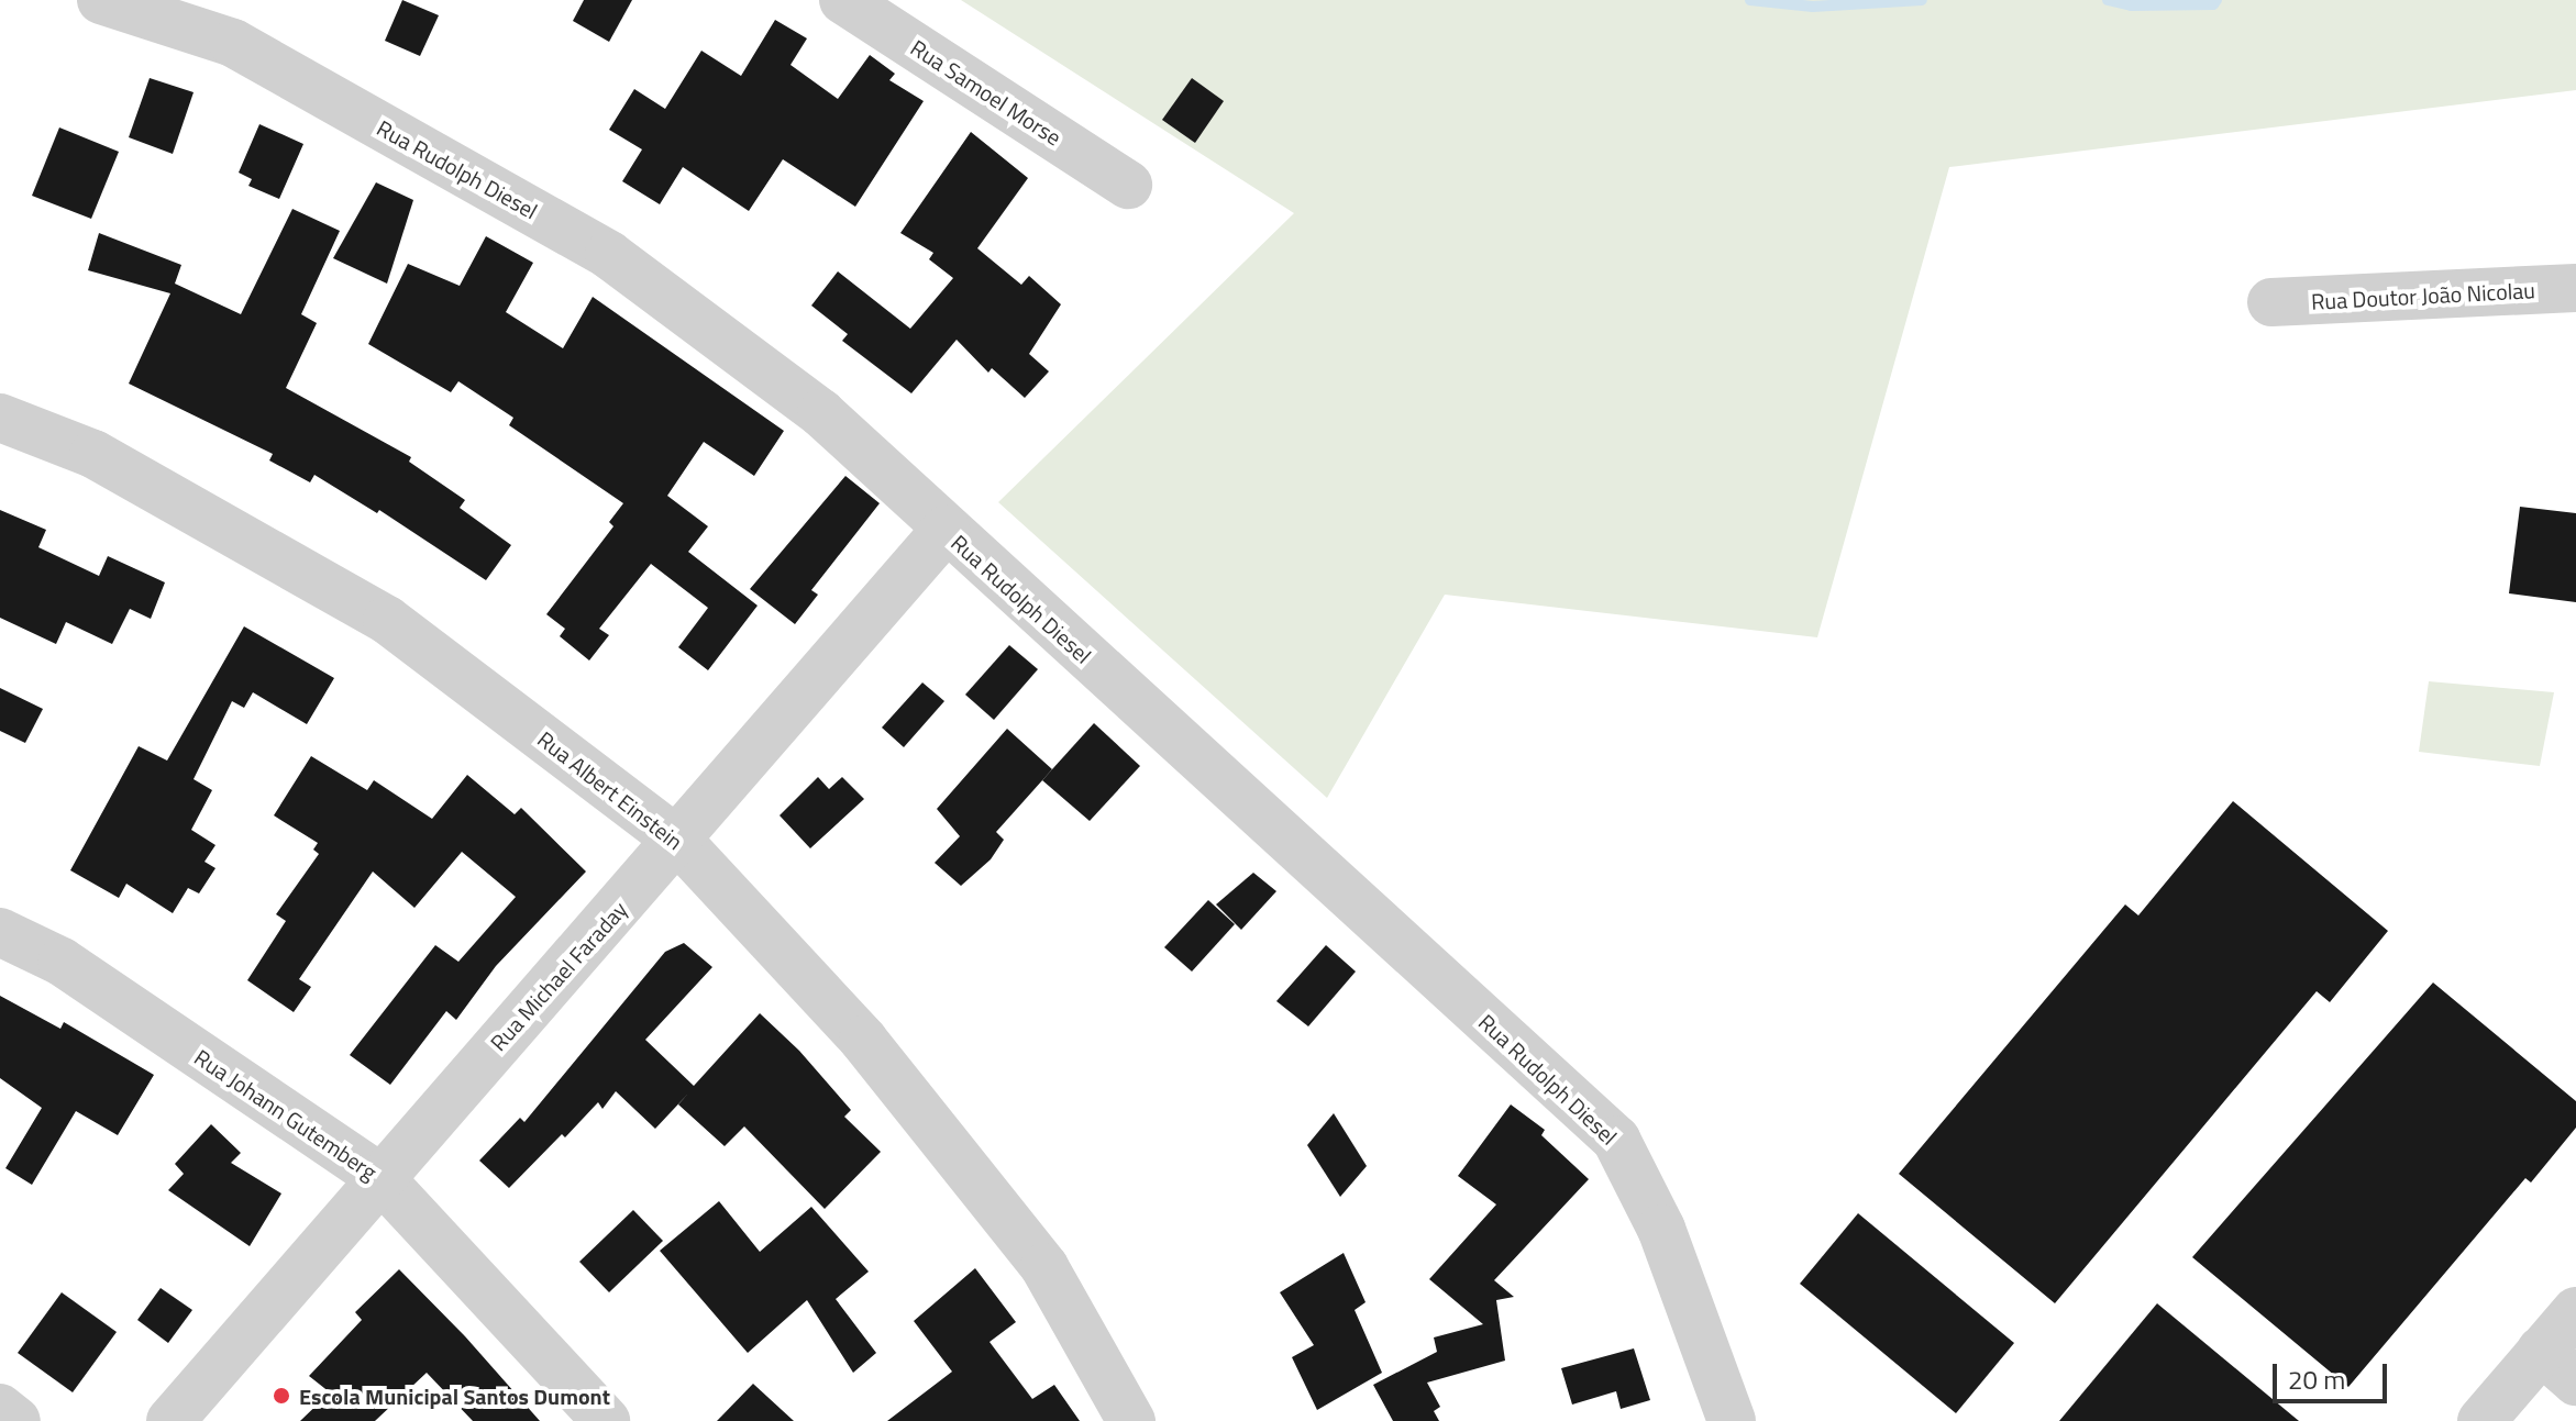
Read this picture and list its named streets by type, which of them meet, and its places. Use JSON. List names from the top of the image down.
{
  "streets": {
    "street": [
      "Rua Samoel Morse",
      "Rua Rudolph Diesel",
      "Rua Doutor João Nicolau",
      "Rua Albert Einstein",
      "Rua Michael Faraday",
      "Rua Johann Gutemberg"
    ]
  },
  "crossings": [
    ["Rua Rudolph Diesel", "Rua Michael Faraday"],
    ["Rua Albert Einstein", "Rua Michael Faraday"],
    ["Rua Michael Faraday", "Rua Johann Gutemberg"]
  ],
  "places": ["Escola Municipal Santos Dumont"],
  "scale_bar": "20 m"
}
